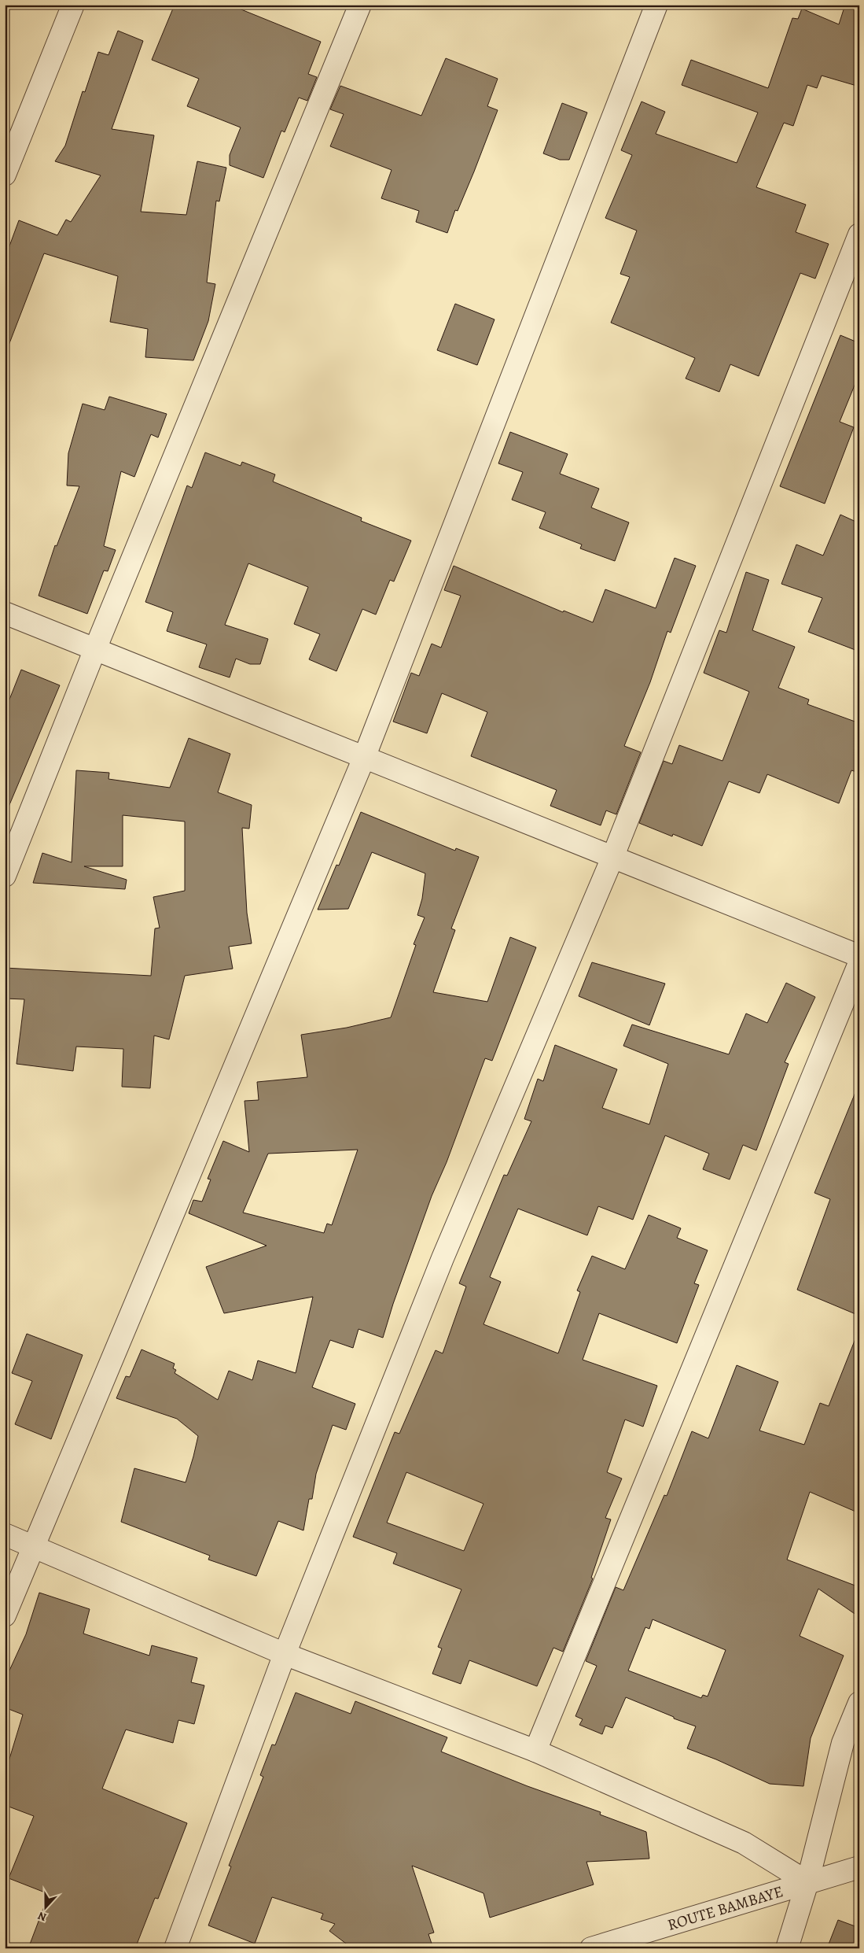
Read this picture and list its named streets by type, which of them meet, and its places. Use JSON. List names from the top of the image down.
{
  "streets": {
    "street": ["ROUTE BAMBAYE"]
  },
  "north": "bottom"
}
